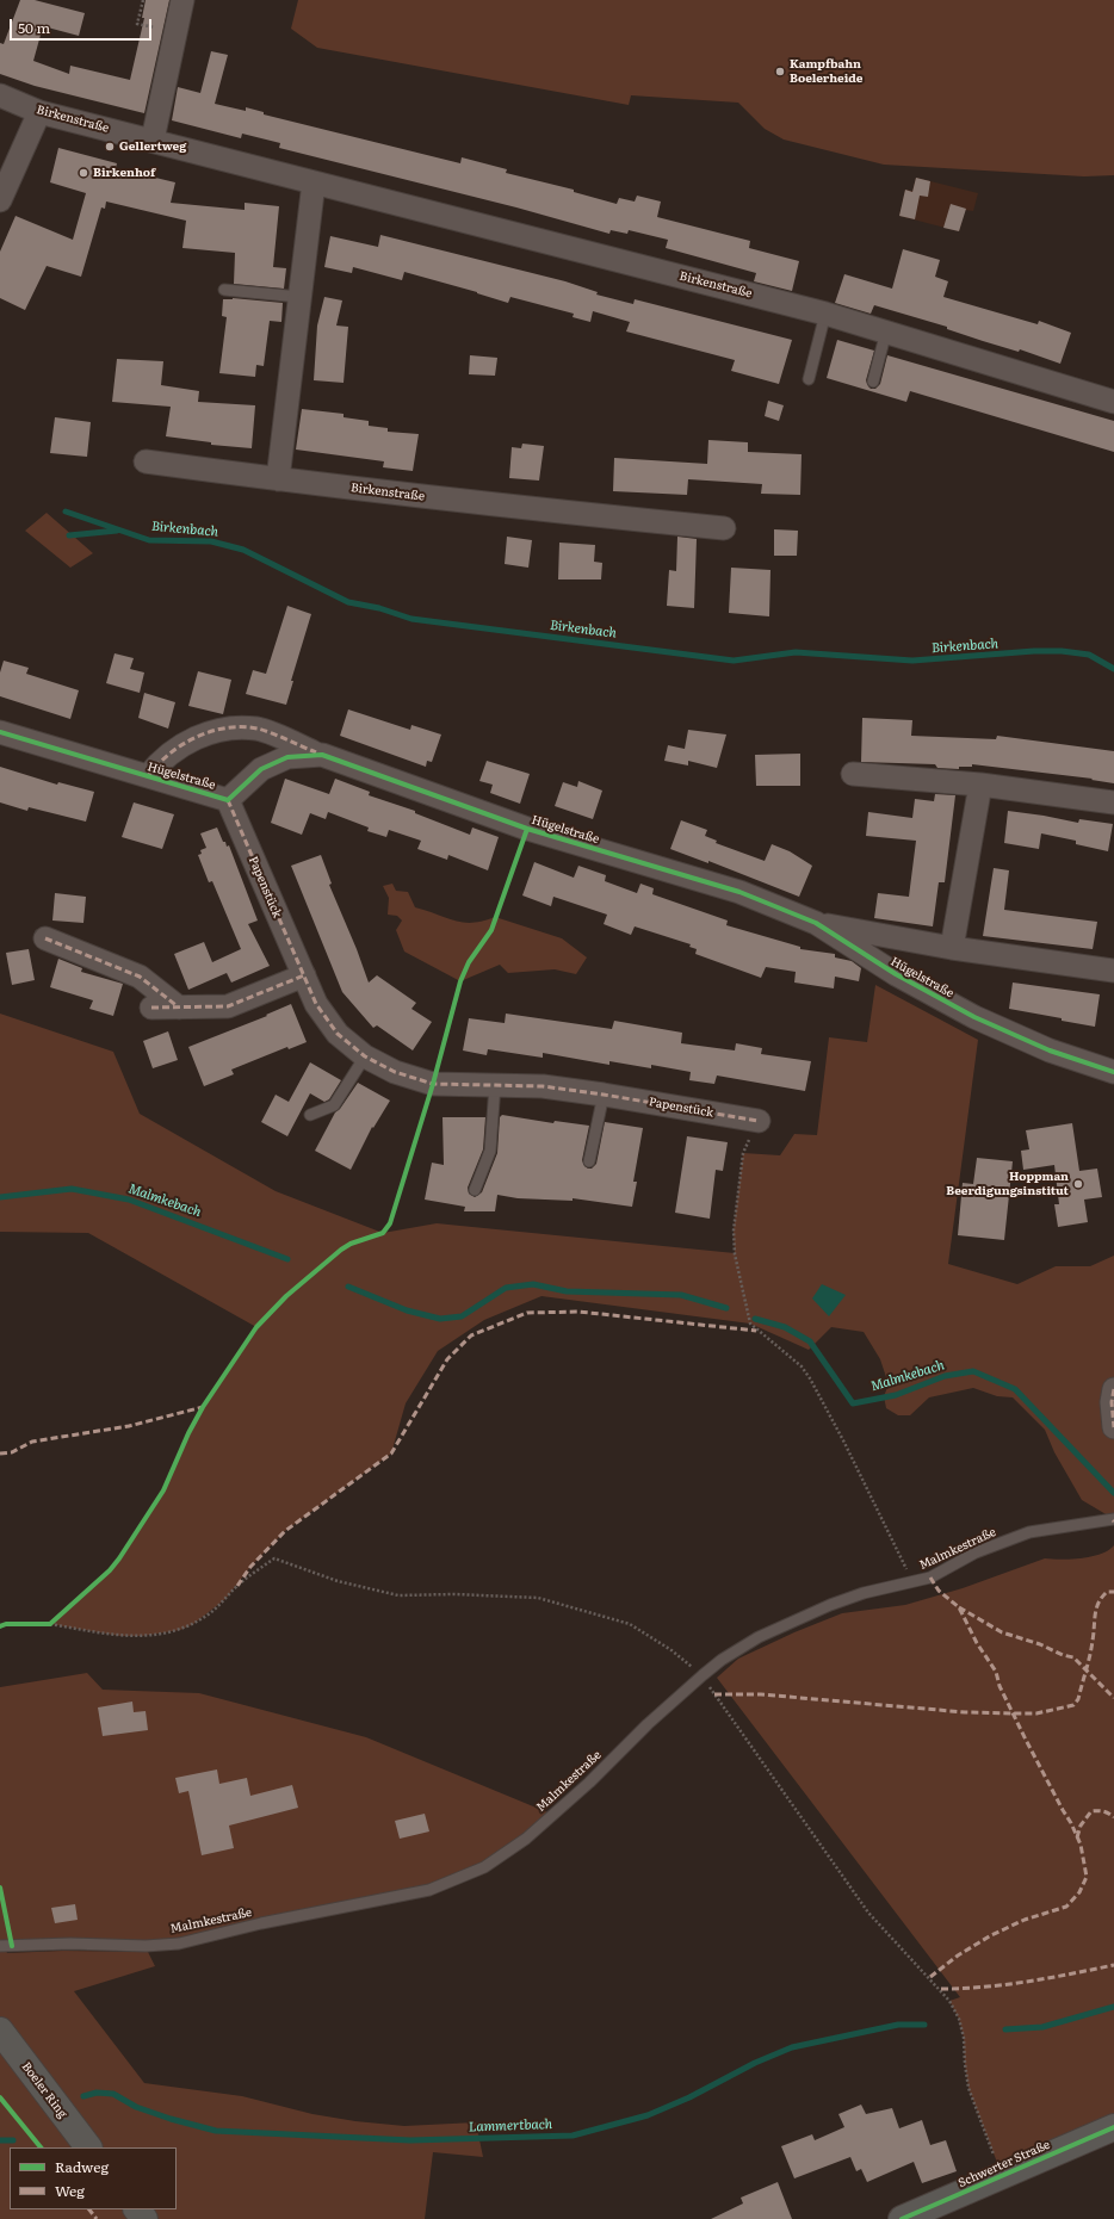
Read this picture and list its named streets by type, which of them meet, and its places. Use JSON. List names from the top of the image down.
{
  "streets": {
    "main road": ["Boeler Ring", "Schwerter Straße"],
    "street": ["Birkenstraße", "Hügelstraße", "Papenstück"],
    "lane": ["Malmkestraße"]
  },
  "crossings": [
    ["Hügelstraße", "Papenstück"]
  ],
  "water": ["Birkenbach", "Malmkebach", "Lammertbach"],
  "places": [
    "Kampfbahn Boelerheide",
    "Gellertweg",
    "Birkenhof",
    "Hoppman Beerdigungsinstitut"
  ],
  "legend": ["Radweg", "Weg"],
  "scale_bar": "50 m"
}
